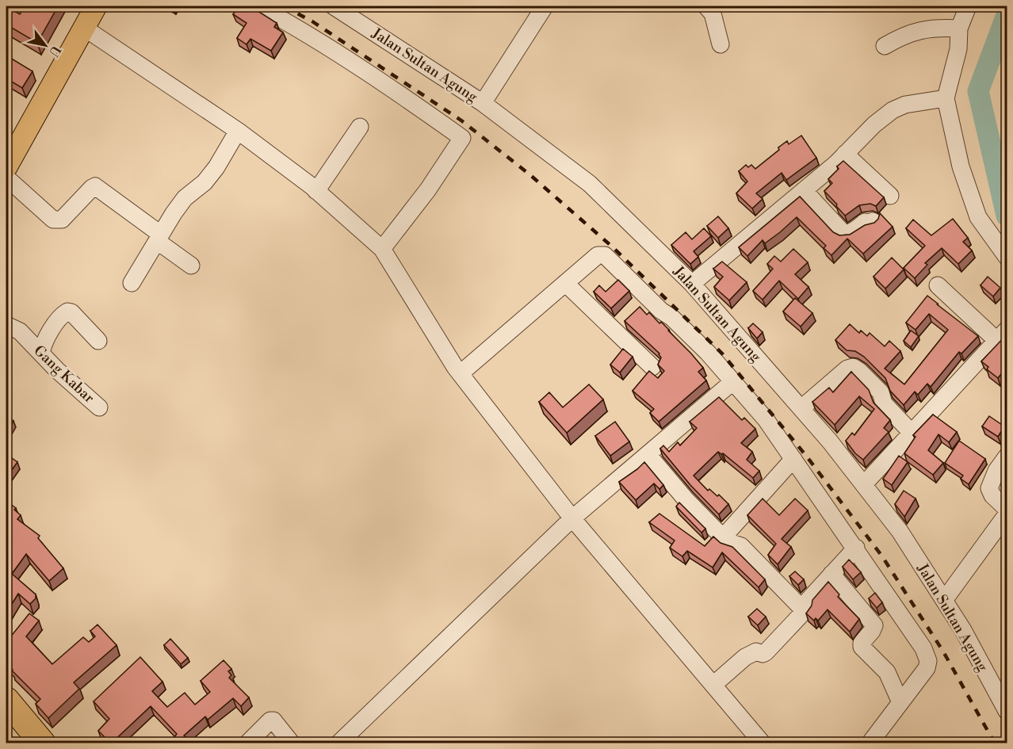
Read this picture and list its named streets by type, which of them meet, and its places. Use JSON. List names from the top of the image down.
{
  "streets": {
    "street": ["Jalan Sultan Agung", "Gang Kabar"]
  },
  "north": "bottom right"
}
